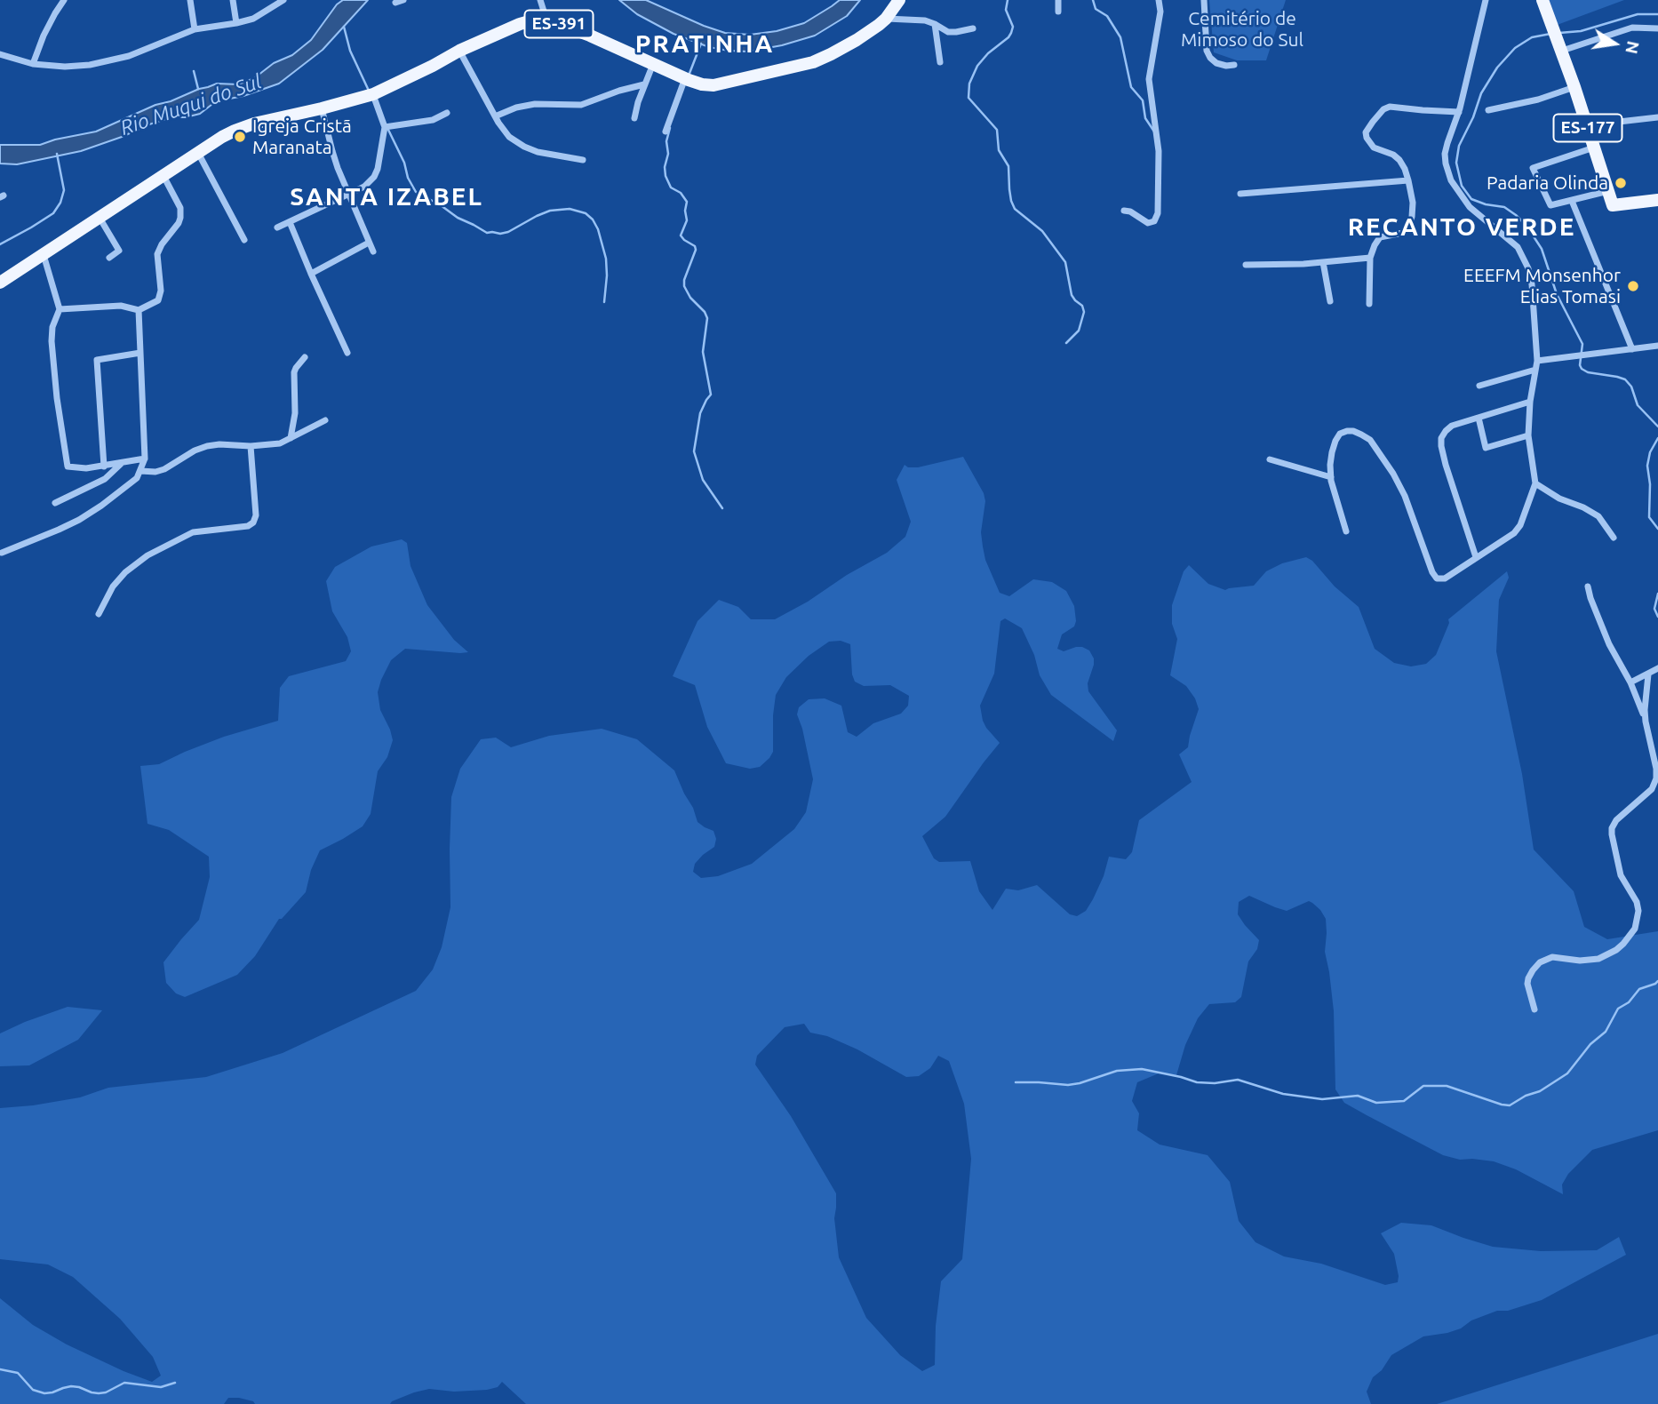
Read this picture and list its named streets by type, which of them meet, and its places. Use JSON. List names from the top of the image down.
{
  "streets": {
    "main road": ["ES-391", "ES-177"]
  },
  "districts": ["PRATINHA", "SANTA IZABEL", "RECANTO VERDE"],
  "water": ["Rio Muqui do Sul"],
  "parks": ["Cemitério de Mimoso do Sul"],
  "places": ["Igreja Cristã Maranata", "Padaria Olinda", "EEEFM Monsenhor Elias Tomasi"],
  "north": "right"
}
